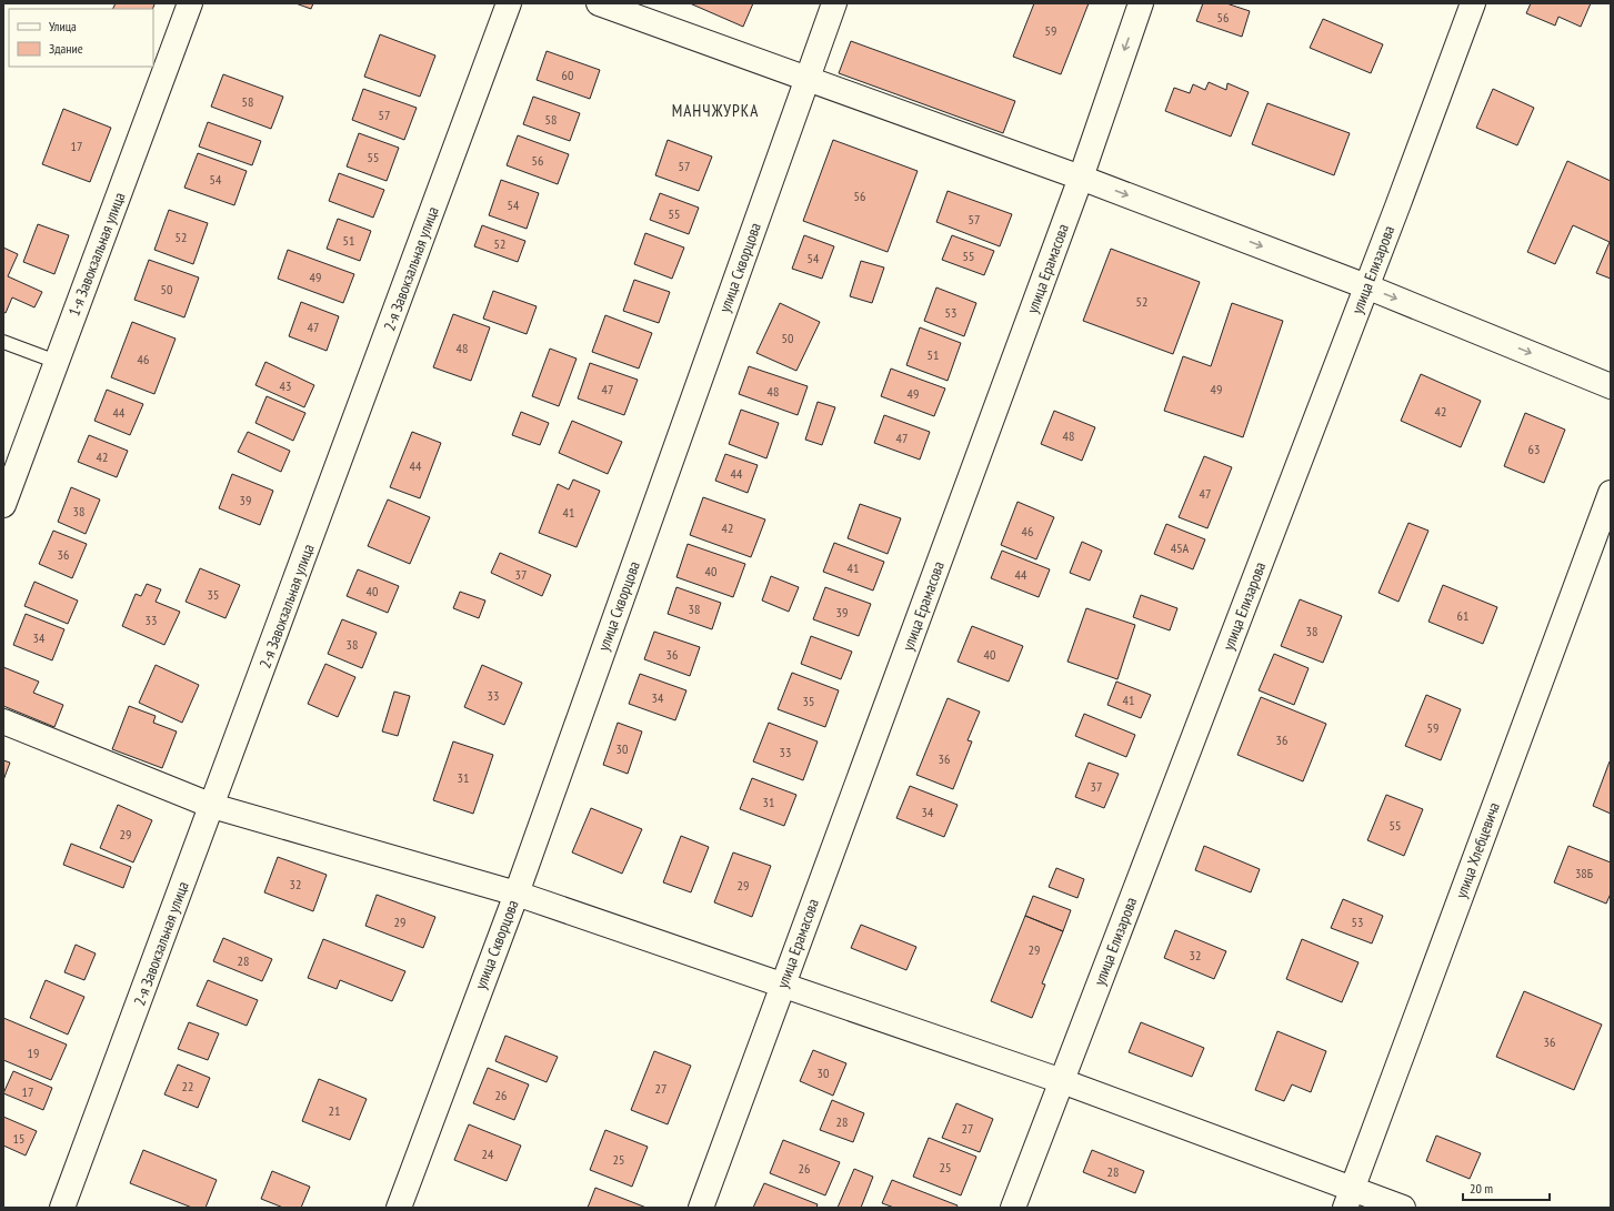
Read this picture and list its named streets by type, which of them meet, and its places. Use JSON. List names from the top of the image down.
{
  "streets": {
    "street": [
      "1-я Завокзальная улица",
      "улица Скворцова",
      "2-я Завокзальная улица",
      "улица Ерамасова",
      "улица Елизарова",
      "улица Хлебцевича"
    ]
  },
  "districts": ["МАНЧЖУРКА"],
  "house_numbers": [
    "56",
    "59",
    "60",
    "58",
    "57",
    "58",
    "17",
    "55",
    "56",
    "57",
    "54",
    "56",
    "54",
    "55",
    "57",
    "52",
    "51",
    "52",
    "55",
    "54",
    "49",
    "50",
    "52",
    "53",
    "47",
    "50",
    "48",
    "51",
    "46",
    "43",
    "47",
    "49",
    "48",
    "49",
    "42",
    "44",
    "48",
    "47",
    "63",
    "42",
    "44",
    "44",
    "47",
    "39",
    "38",
    "41",
    "42",
    "46",
    "45А",
    "36",
    "41",
    "40",
    "37",
    "44",
    "40",
    "35",
    "38",
    "39",
    "61",
    "33",
    "38",
    "34",
    "38",
    "36",
    "40",
    "33",
    "34",
    "41",
    "35",
    "59",
    "36",
    "30",
    "33",
    "36",
    "31",
    "37",
    "31",
    "34",
    "55",
    "29",
    "38Б",
    "32",
    "29",
    "29",
    "53",
    "29",
    "32",
    "28",
    "36",
    "19",
    "30",
    "22",
    "27",
    "17",
    "26",
    "21",
    "28",
    "27",
    "15",
    "24",
    "25",
    "25",
    "26",
    "28"
  ],
  "legend": ["Улица", "Здание"],
  "scale_bar": "20 m"
}
